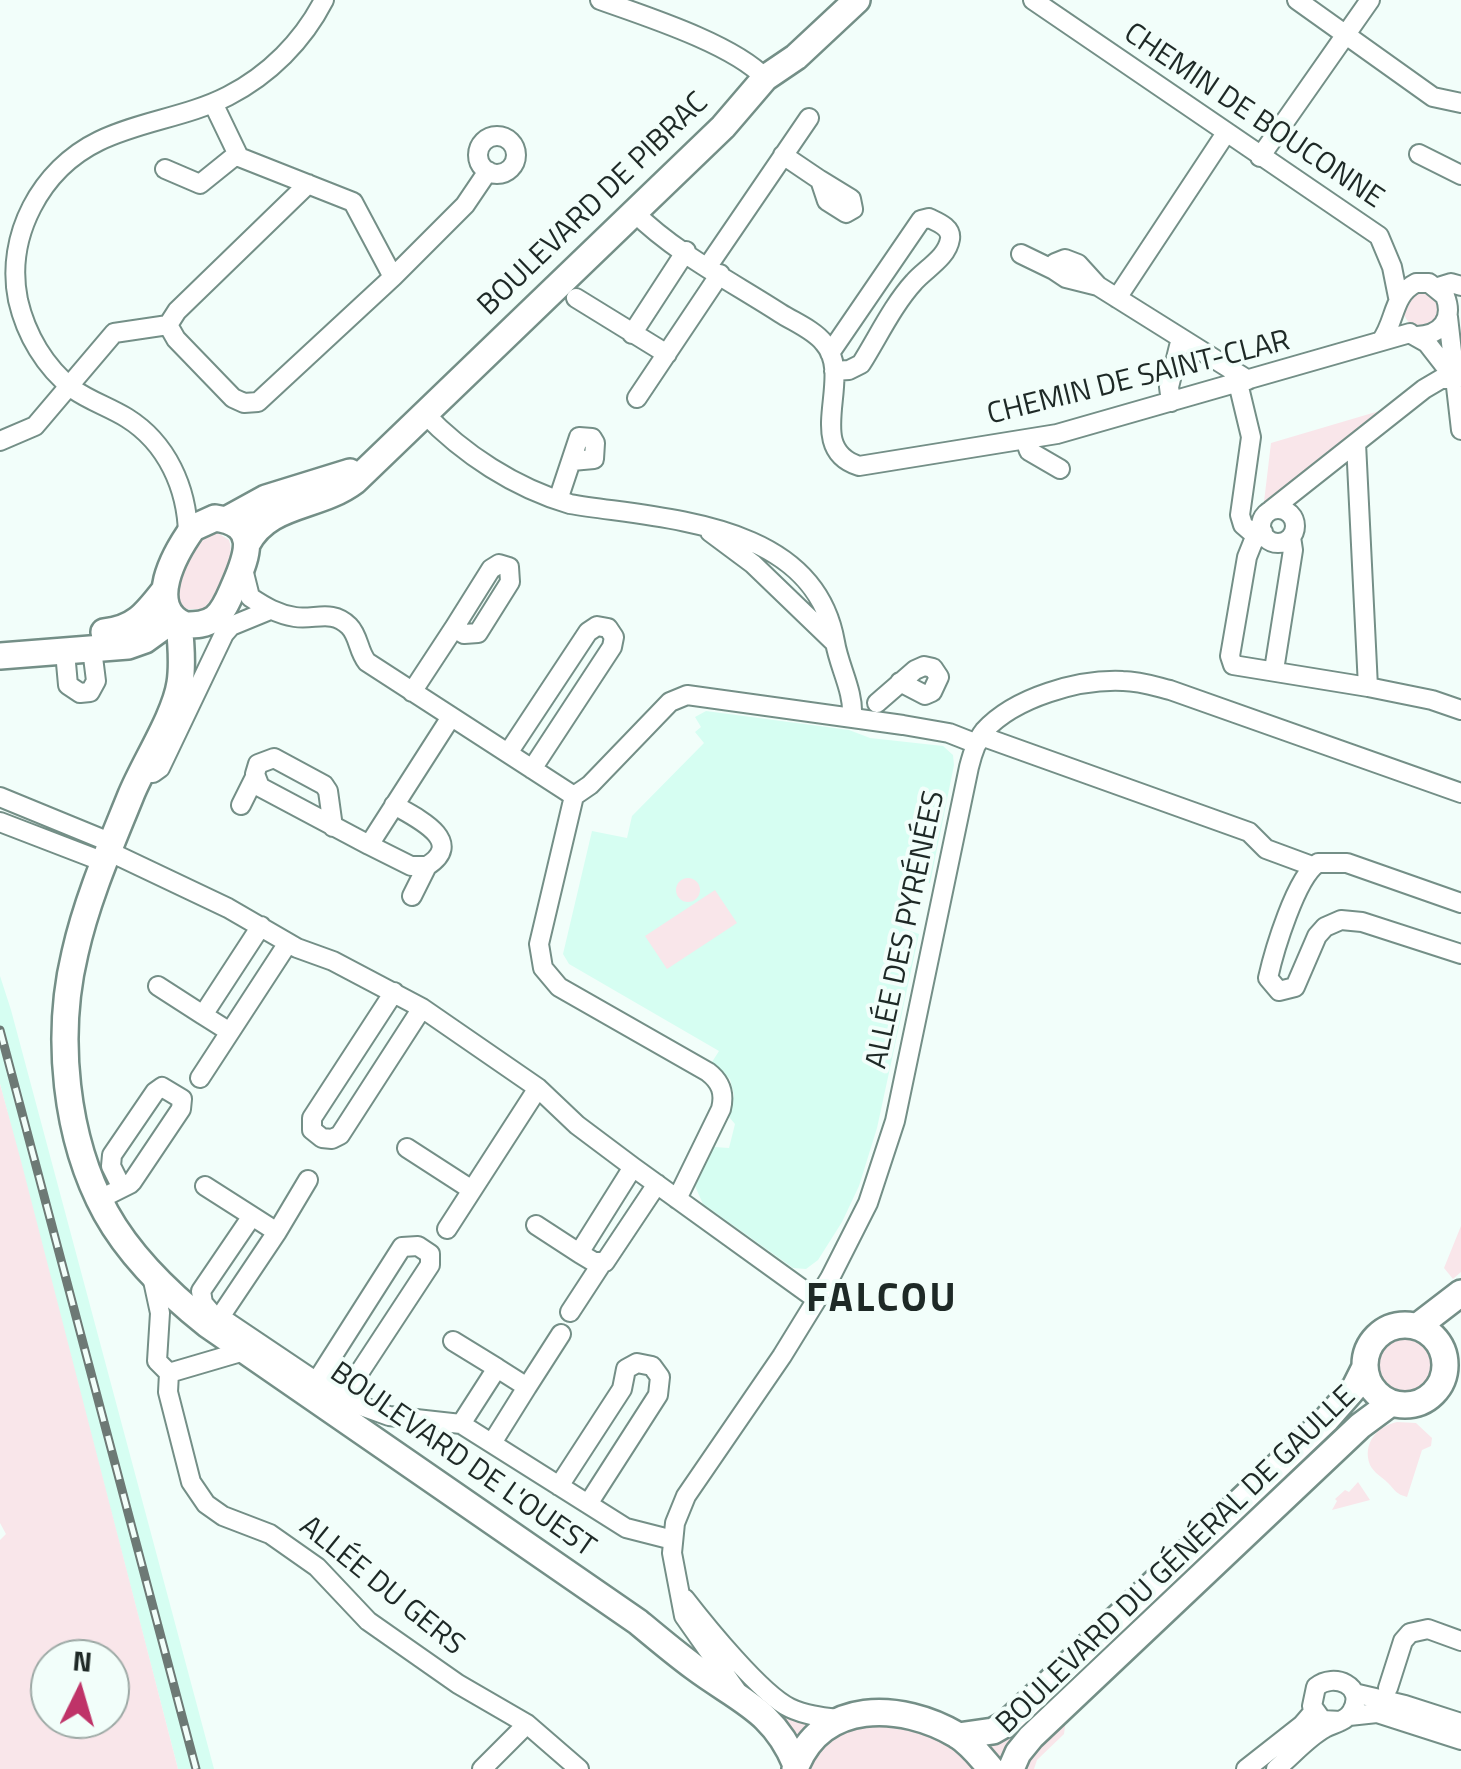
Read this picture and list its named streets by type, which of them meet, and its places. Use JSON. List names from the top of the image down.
{
  "streets": {
    "street": [
      "CHEMIN DE BOUCONNE",
      "BOULEVARD DE PIBRAC",
      "CHEMIN DE SAINT-CLAR",
      "ALLÉE DES PYRÉNÉES",
      "BOULEVARD DE L'OUEST",
      "BOULEVARD DU GÉNÉRAL DE GAULLE",
      "ALLÉE DU GERS"
    ]
  },
  "crossings": [
    ["CHEMIN DE BOUCONNE", "CHEMIN DE SAINT-CLAR"],
    ["ALLÉE DES PYRÉNÉES", "BOULEVARD DE L'OUEST"],
    ["BOULEVARD DE L'OUEST", "ALLÉE DU GERS"]
  ],
  "districts": ["FALCOU"],
  "north": "top"
}
